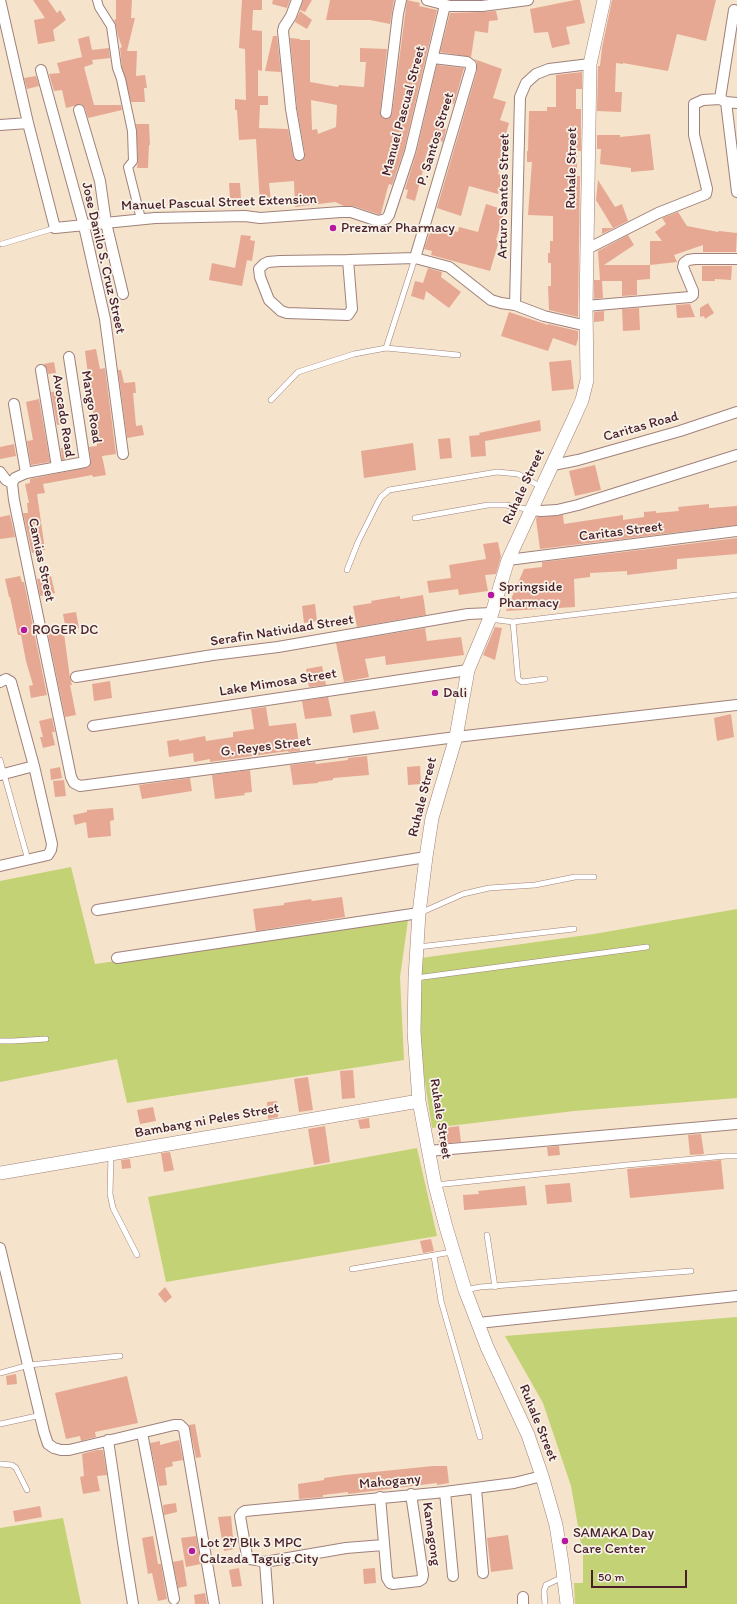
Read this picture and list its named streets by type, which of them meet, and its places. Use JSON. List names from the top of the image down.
{
  "streets": {
    "street": [
      "Manuel Pascual Street",
      "P. Santos Street",
      "Ruhale Street",
      "Arturo Santos Street",
      "Manuel Pascual Street Extension",
      "Jose Danilo S. Cruz Street",
      "Mango Road",
      "Avocado Road",
      "Caritas Road",
      "Caritas Street",
      "Camias Street",
      "Serafin Natividad Street",
      "Lake Mimosa Street",
      "G. Reyes Street",
      "Bambang ni Peles Street",
      "Mahogany",
      "Kamagong"
    ]
  },
  "crossings": [
    ["Manuel Pascual Street", "P. Santos Street"],
    ["Manuel Pascual Street", "Manuel Pascual Street Extension"],
    ["Ruhale Street", "Arturo Santos Street"],
    ["Ruhale Street", "Caritas Road"],
    ["Ruhale Street", "Caritas Street"],
    ["Ruhale Street", "Serafin Natividad Street"],
    ["Ruhale Street", "Lake Mimosa Street"],
    ["Ruhale Street", "G. Reyes Street"],
    ["Ruhale Street", "Bambang ni Peles Street"],
    ["Ruhale Street", "Mahogany"],
    ["Manuel Pascual Street Extension", "Jose Danilo S. Cruz Street"],
    ["Mango Road", "Avocado Road"],
    ["Camias Street", "G. Reyes Street"],
    ["Mahogany", "Kamagong"]
  ],
  "places": [
    "Prezmar Pharmacy",
    "Springside Pharmacy",
    "ROGER DC",
    "Dali",
    "SAMAKA Day Care Center",
    "Lot 27 Blk 3 MPC Calzada Taguig City"
  ],
  "scale_bar": "50 m"
}
